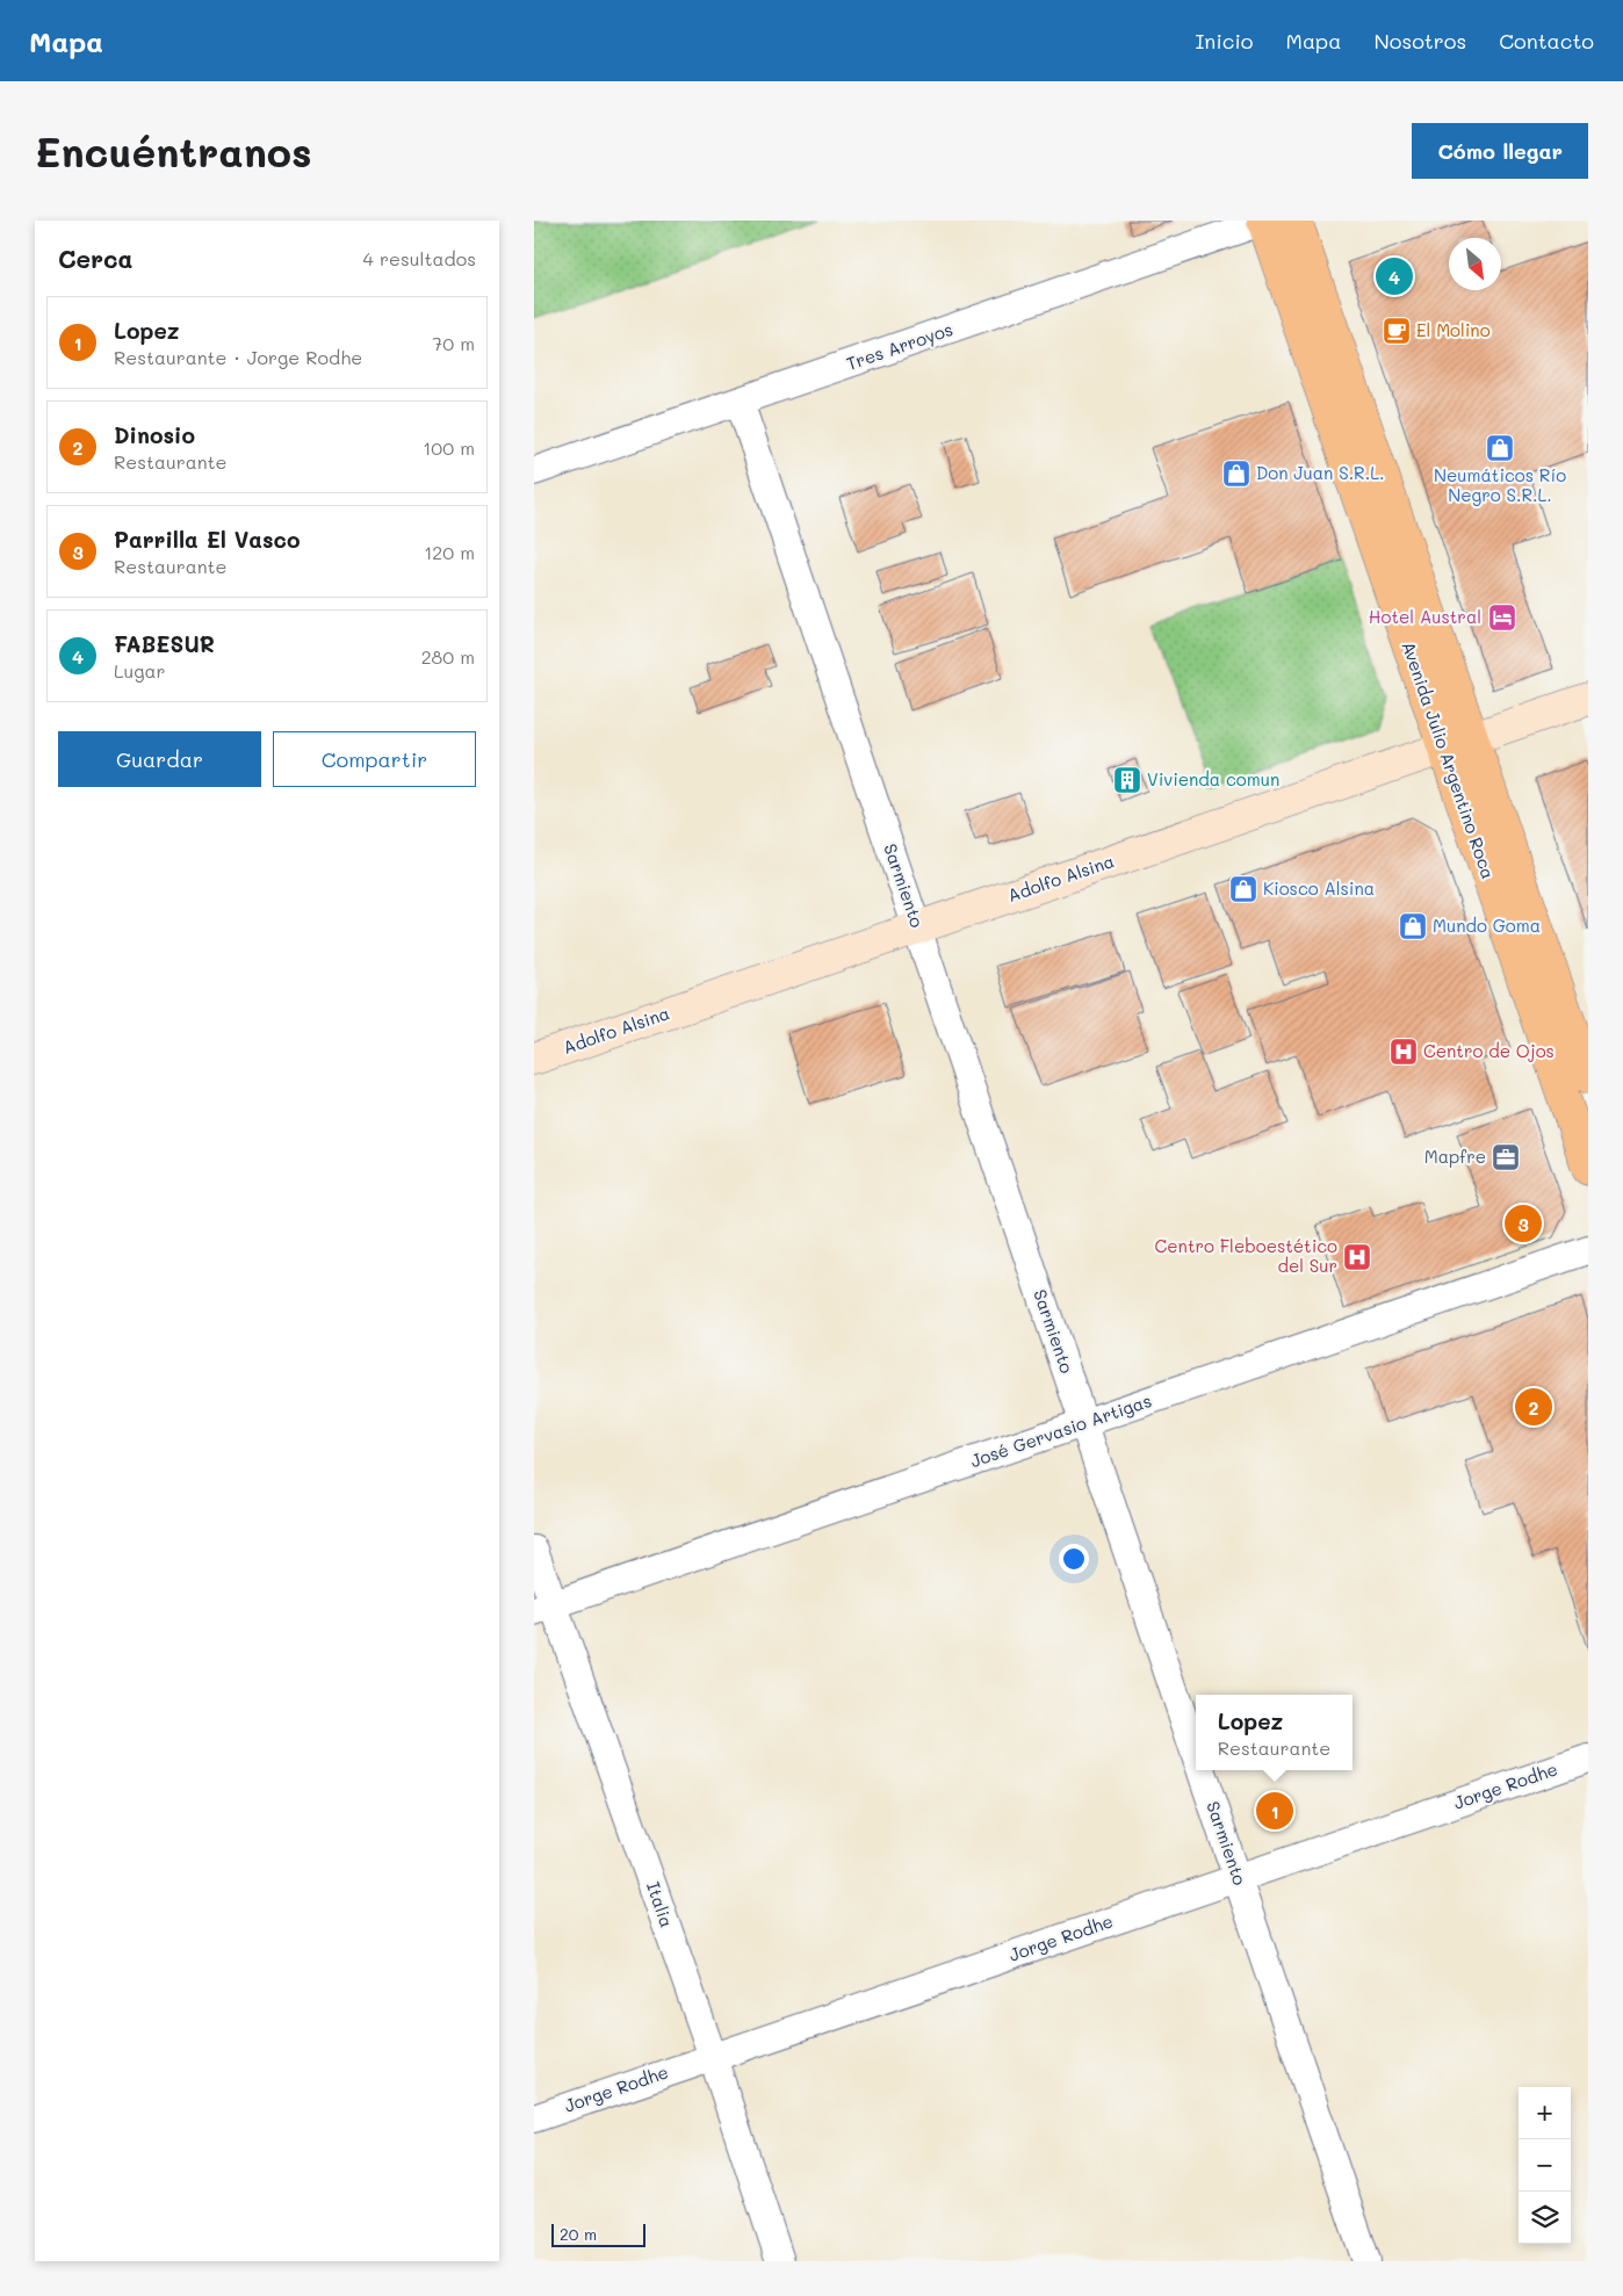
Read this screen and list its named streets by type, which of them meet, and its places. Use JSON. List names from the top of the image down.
{
  "streets": {
    "main road": ["Avenida Julio Argentino Roca", "Adolfo Alsina"],
    "street": [
      "Tres Arroyos",
      "Sarmiento",
      "José Gervasio Artigas",
      "Jorge Rodhe",
      "Italia"
    ]
  },
  "crossings": [
    ["Tres Arroyos", "Avenida Julio Argentino Roca"],
    ["Tres Arroyos", "Sarmiento"],
    ["Avenida Julio Argentino Roca", "Adolfo Alsina"],
    ["Adolfo Alsina", "Sarmiento"],
    ["Sarmiento", "José Gervasio Artigas"],
    ["Sarmiento", "Jorge Rodhe"],
    ["José Gervasio Artigas", "Italia"],
    ["Jorge Rodhe", "Italia"]
  ],
  "places": {
    "cafe": ["El Molino"],
    "shop": [
      "Neumáticos Río Negro S.R.L.",
      "Don Juan S.R.L.",
      "Kiosco Alsina",
      "Mundo Goma"
    ],
    "hotel": ["Hotel Austral"],
    "building": ["Vivienda comun"],
    "hospital": ["Centro de Ojos", "Centro Fleboestético del Sur"],
    "office": ["Mapfre"]
  },
  "scale_bar": "20 m",
  "north": "bottom right",
  "page": {
    "header": "Mapa",
    "nav": [
      "Inicio",
      "Mapa",
      "Nosotros",
      "Contacto"
    ],
    "buttons": [
      "Cómo llegar",
      ["Guardar", "Compartir"]
    ],
    "title": "Encuéntranos",
    "heading": ["Cerca", "4 resultados"],
    "pins": [
      "4",
      "3",
      "2",
      "1"
    ],
    "list": [
      {
        "mark": "1",
        "name": "Lopez",
        "note": "Restaurante · Jorge Rodhe",
        "value": "70 m"
      },
      {
        "mark": "2",
        "name": "Dinosio",
        "note": "Restaurante",
        "value": "100 m"
      },
      {
        "mark": "3",
        "name": "Parrilla El Vasco",
        "note": "Restaurante",
        "value": "120 m"
      },
      {
        "mark": "4",
        "name": "FABESUR",
        "note": "Lugar",
        "value": "280 m"
      }
    ],
    "popup": ["Lopez", "Restaurante"],
    "map_buttons": ["+", "−"],
    "scale": "20 m"
  }
}
